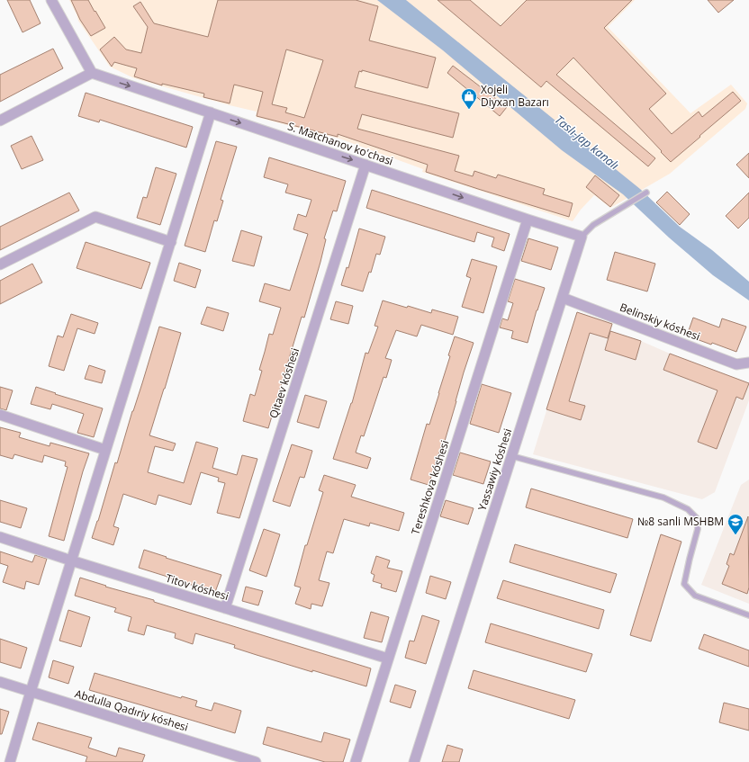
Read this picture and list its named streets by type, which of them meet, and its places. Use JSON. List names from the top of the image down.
{
  "streets": {
    "street": [
      "S. Matchanov ko'chasi",
      "Belinskiy kóshesi",
      "Qitaev kóshesi",
      "Yassawiy kóshesi",
      "Tereshkova kóshesi",
      "Titov kóshesi",
      "Abdulla Qadıriy kóshesi"
    ]
  },
  "crossings": [
    ["S. Matchanov ko'chasi", "Qitaev kóshesi"],
    ["S. Matchanov ko'chasi", "Yassawiy kóshesi"],
    ["S. Matchanov ko'chasi", "Tereshkova kóshesi"],
    ["Belinskiy kóshesi", "Yassawiy kóshesi"],
    ["Qitaev kóshesi", "Titov kóshesi"],
    ["Tereshkova kóshesi", "Titov kóshesi"]
  ],
  "one_way": ["S. Matchanov ko'chasi"],
  "water": ["Taslı-jap kanalı"],
  "places": {
    "shop": ["Xojeli Diyxan Bazarı"],
    "school or university": ["№8 sanli MSHBM"]
  }
}
